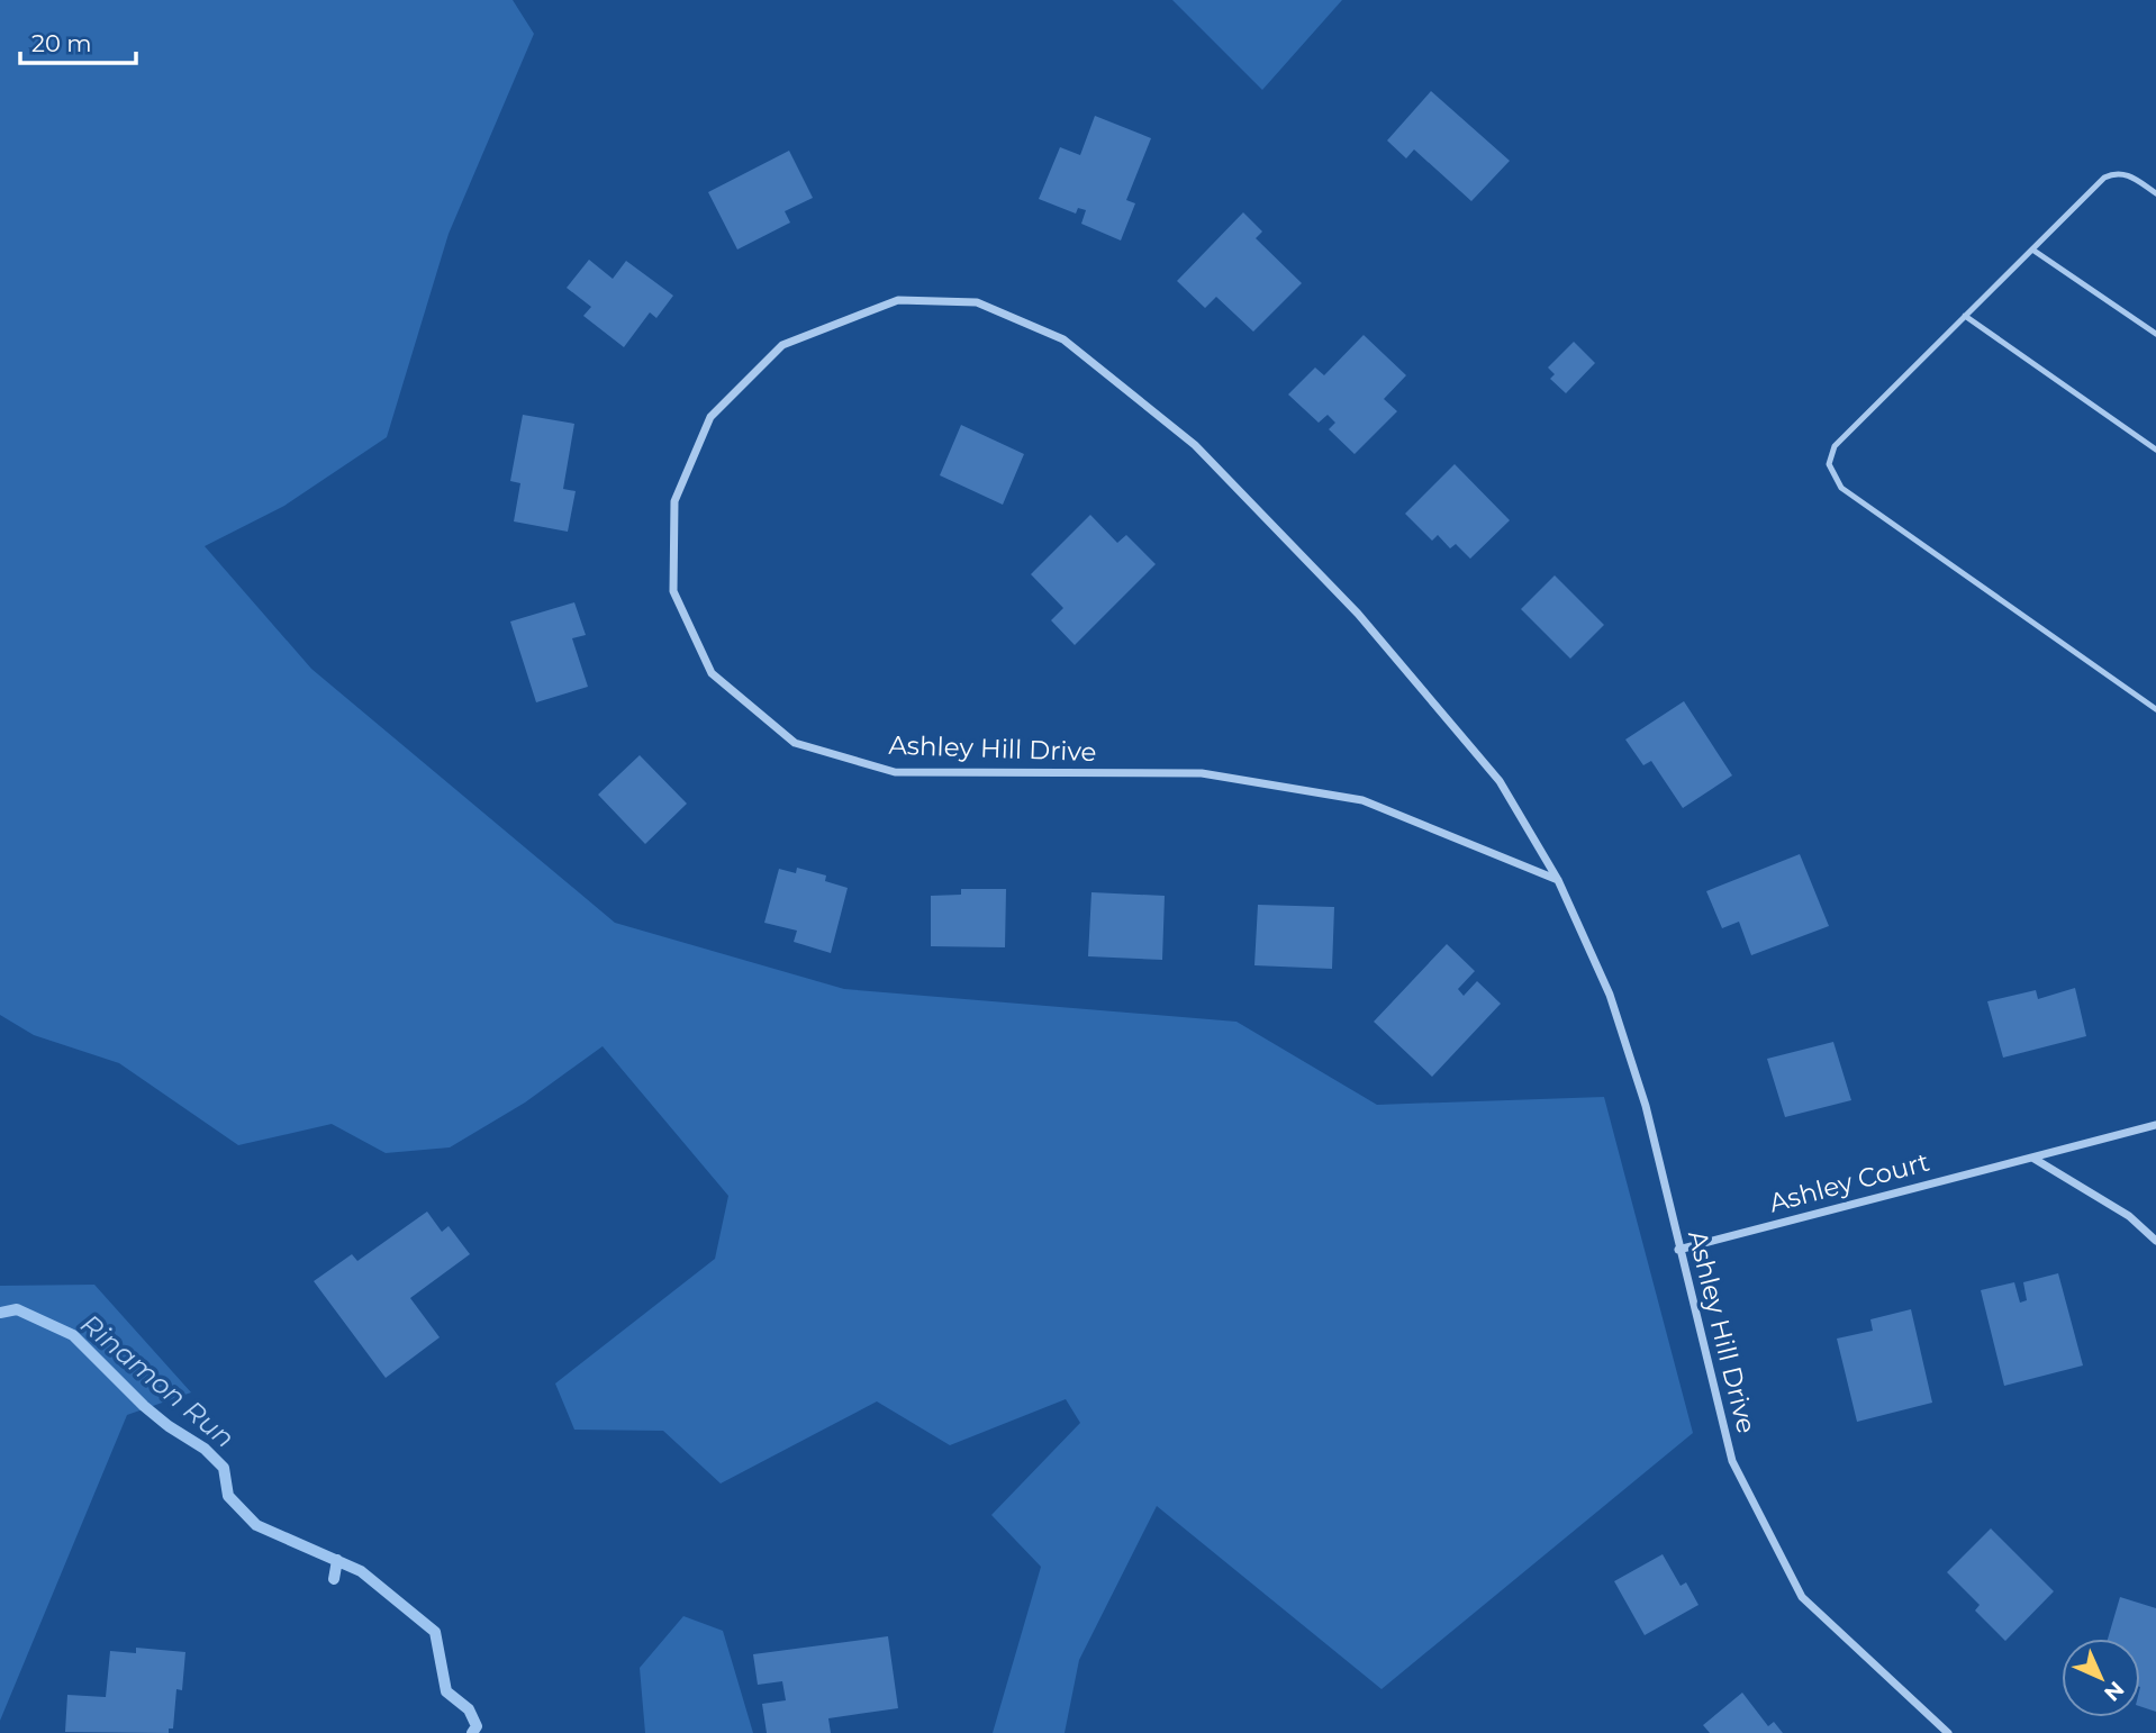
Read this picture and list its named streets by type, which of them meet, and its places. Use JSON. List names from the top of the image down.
{
  "streets": {
    "street": ["Ashley Hill Drive", "Ashley Court"]
  },
  "crossings": [
    ["Ashley Hill Drive", "Ashley Court"]
  ],
  "water": ["Rinamon Run"],
  "scale_bar": "20 m",
  "north": "bottom right"
}
